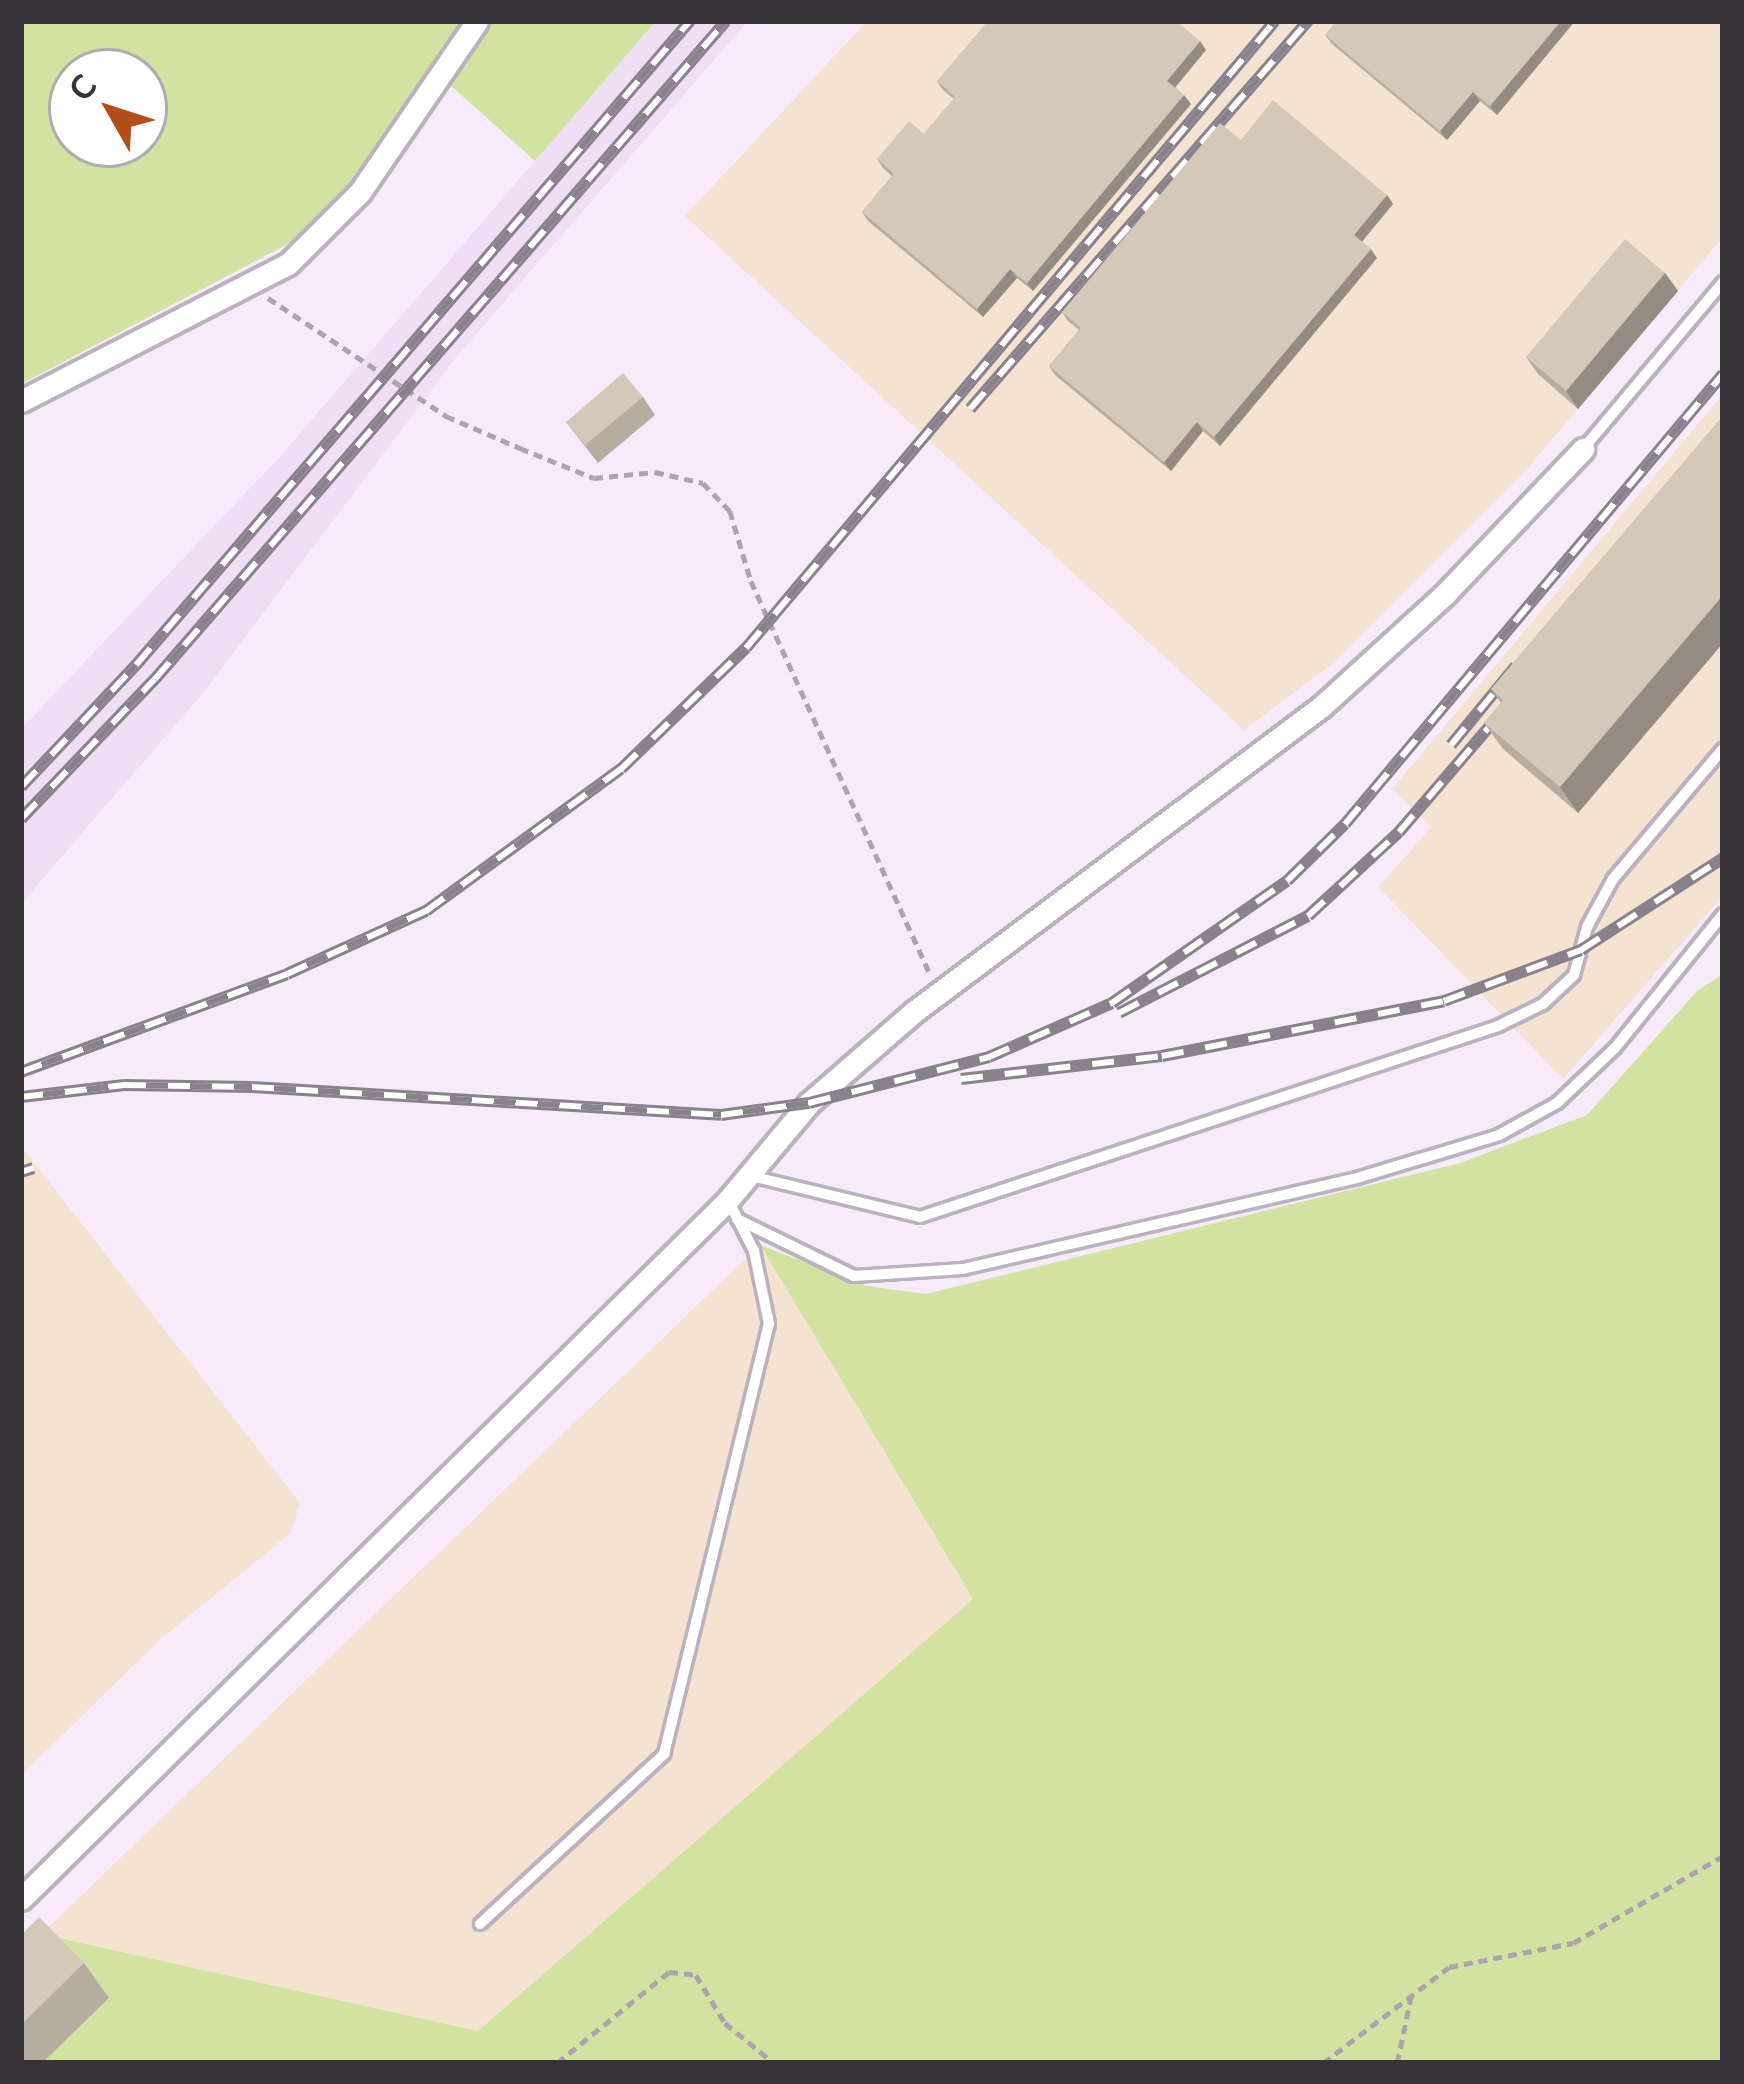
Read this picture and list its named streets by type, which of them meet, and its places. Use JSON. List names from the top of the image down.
{
  "north": "top left"
}
